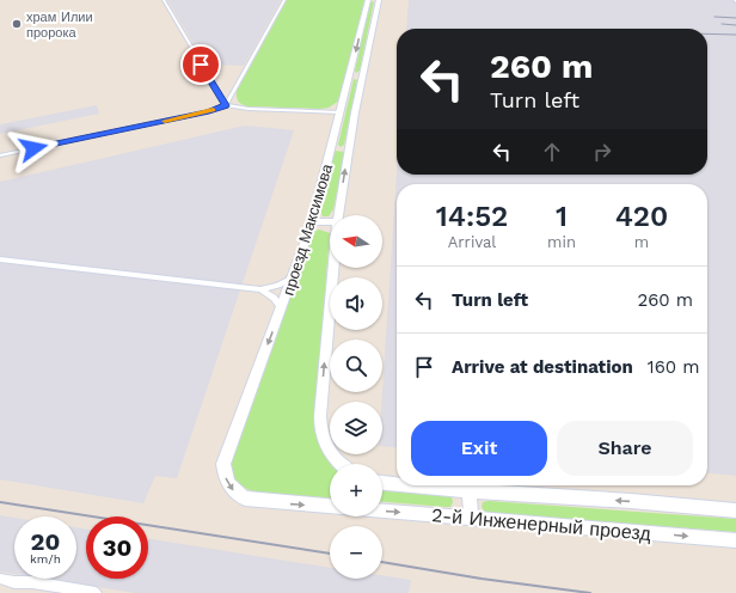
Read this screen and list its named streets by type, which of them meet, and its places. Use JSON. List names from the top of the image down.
{
  "streets": {
    "main road": ["проезд Максимова", "2-й Инженерный проезд"]
  },
  "places": ["храм Илии пророка"],
  "north": "left",
  "page": {
    "turn": ["260 m", "Turn left"],
    "eta": [
      "14:52",
      "Arrival",
      "1",
      "min",
      "420",
      "m"
    ],
    "map_buttons": ["+", "−"],
    "list": [
      {
        "name": "Turn left",
        "value": "260 m"
      },
      {
        "name": "Arrive at destination",
        "value": "160 m"
      }
    ],
    "buttons": ["Exit", "Share"],
    "speed": "20 km/h",
    "limit": "30"
  }
}
